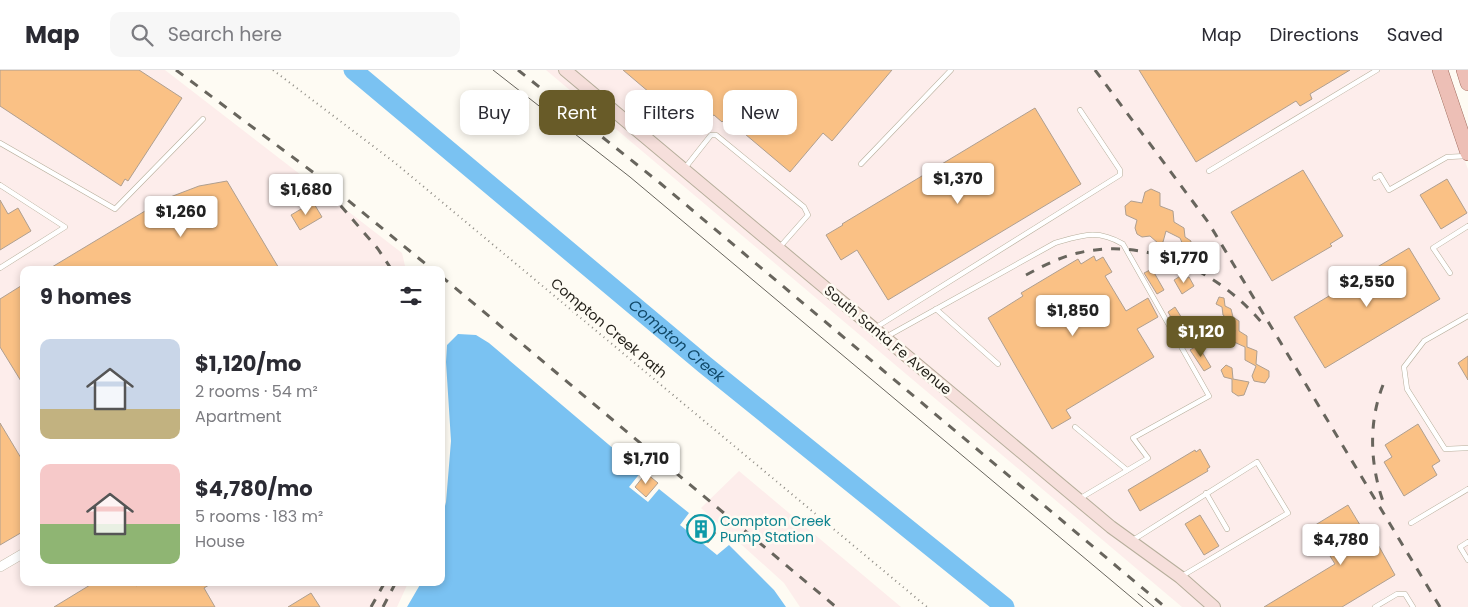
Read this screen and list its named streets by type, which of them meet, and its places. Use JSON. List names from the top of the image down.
{
  "streets": {
    "main road": ["South Santa Fe Avenue"],
    "path": ["Compton Creek Path"]
  },
  "water": ["Compton Creek"],
  "places": {
    "building": ["Compton Creek Pump Station"]
  },
  "page": {
    "header": "Map",
    "search": "Search here",
    "nav": ["Map", "Directions", "Saved"],
    "chip": [
      "Buy",
      "Rent",
      "Filters",
      "New"
    ],
    "price": [
      "$1,370",
      "$1,680",
      "$1,260",
      "$1,770",
      "$2,550",
      "$1,850",
      "$1,120",
      "$1,710",
      "$4,780"
    ],
    "heading": "9 homes",
    "list": [
      {
        "name": "$1,120/mo",
        "note": "2 rooms · 54 m² · Apartment"
      },
      {
        "name": "$4,780/mo",
        "note": "5 rooms · 183 m² · House"
      }
    ]
  }
}
